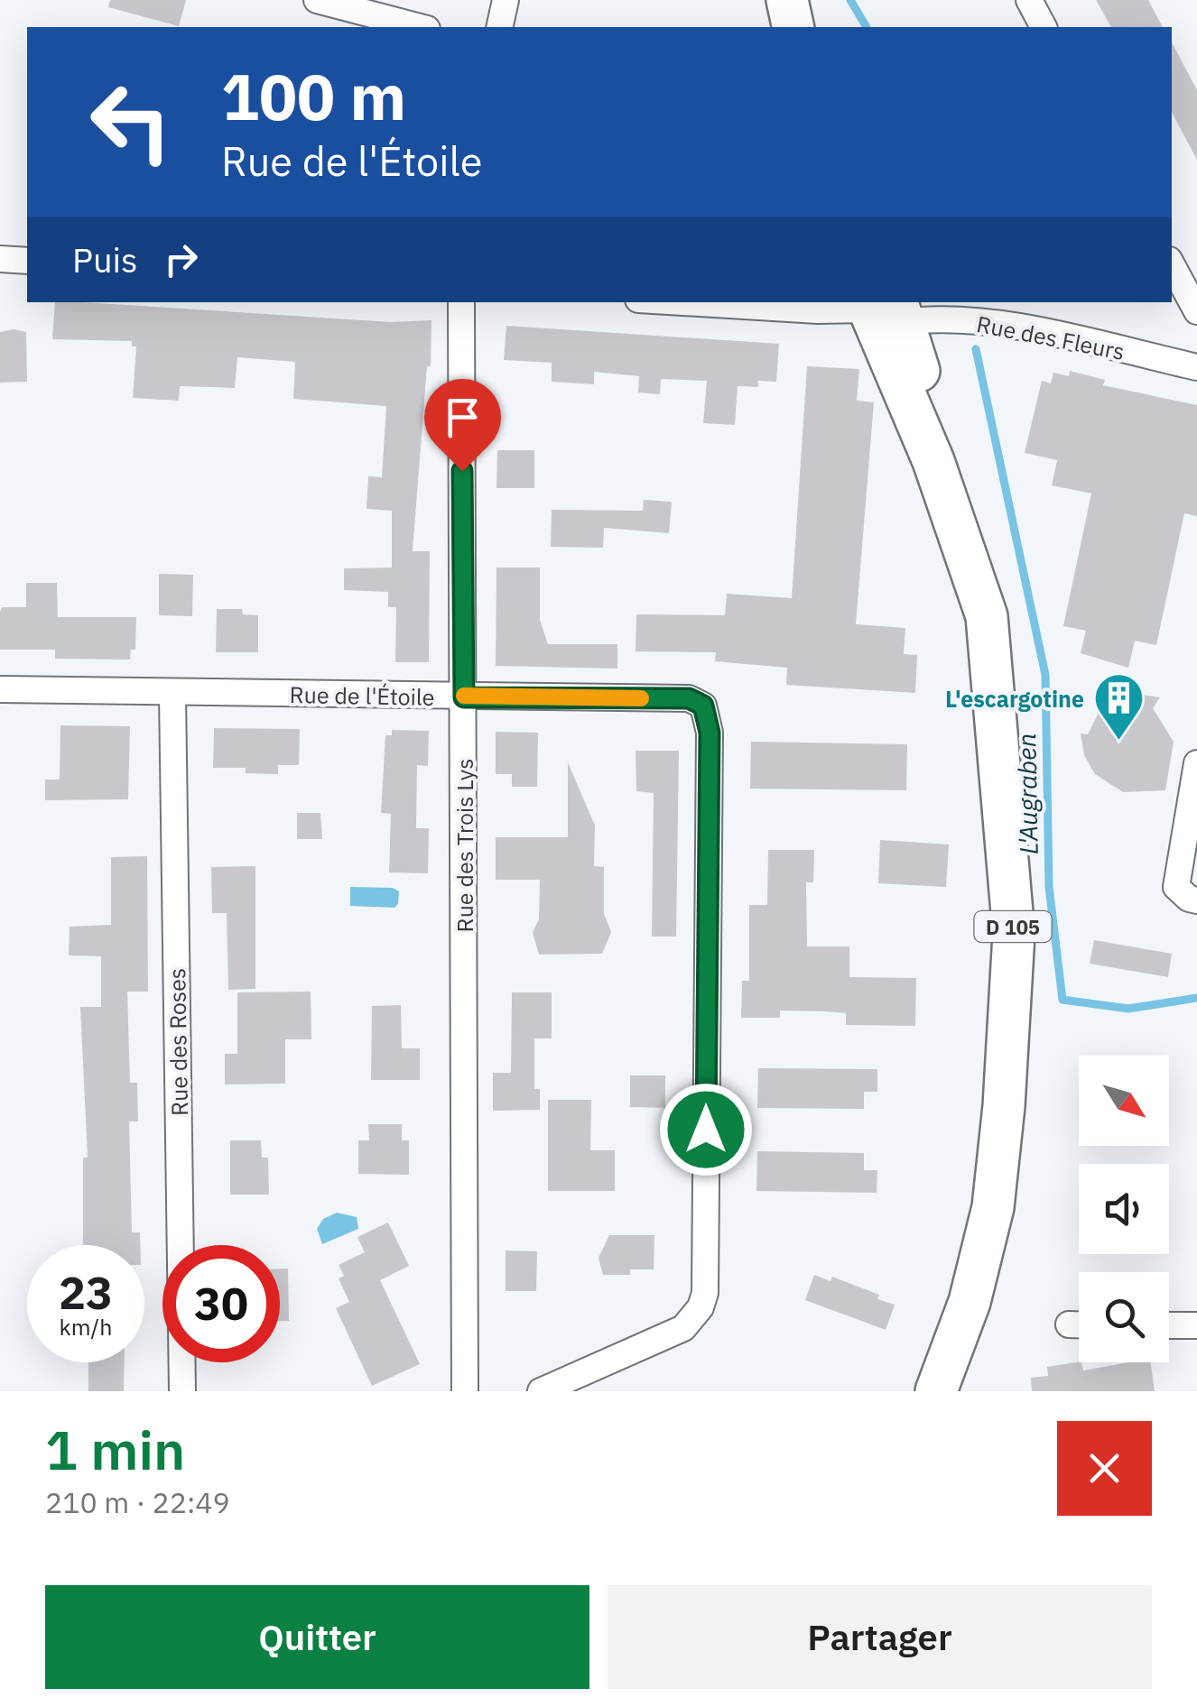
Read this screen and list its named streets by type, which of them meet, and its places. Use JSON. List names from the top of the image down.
{
  "streets": {
    "main road": ["D 105"],
    "street": [
      "Rue des Fleurs",
      "Rue de l'Étoile",
      "Rue des Trois Lys",
      "Rue des Roses"
    ]
  },
  "crossings": [
    ["Rue des Fleurs", "D 105"],
    ["Rue de l'Étoile", "Rue des Trois Lys"],
    ["Rue de l'Étoile", "Rue des Roses"]
  ],
  "water": ["L'Augraben"],
  "places": {
    "building": ["L'escargotine"]
  },
  "north": "bottom right",
  "page": {
    "turn": ["100 m", "Rue de l'Étoile"],
    "then": "Puis",
    "speed": "23 km/h",
    "limit": "30",
    "heading": ["1 min", "210 m · 22:49"],
    "buttons": ["Quitter", "Partager"]
  }
}
